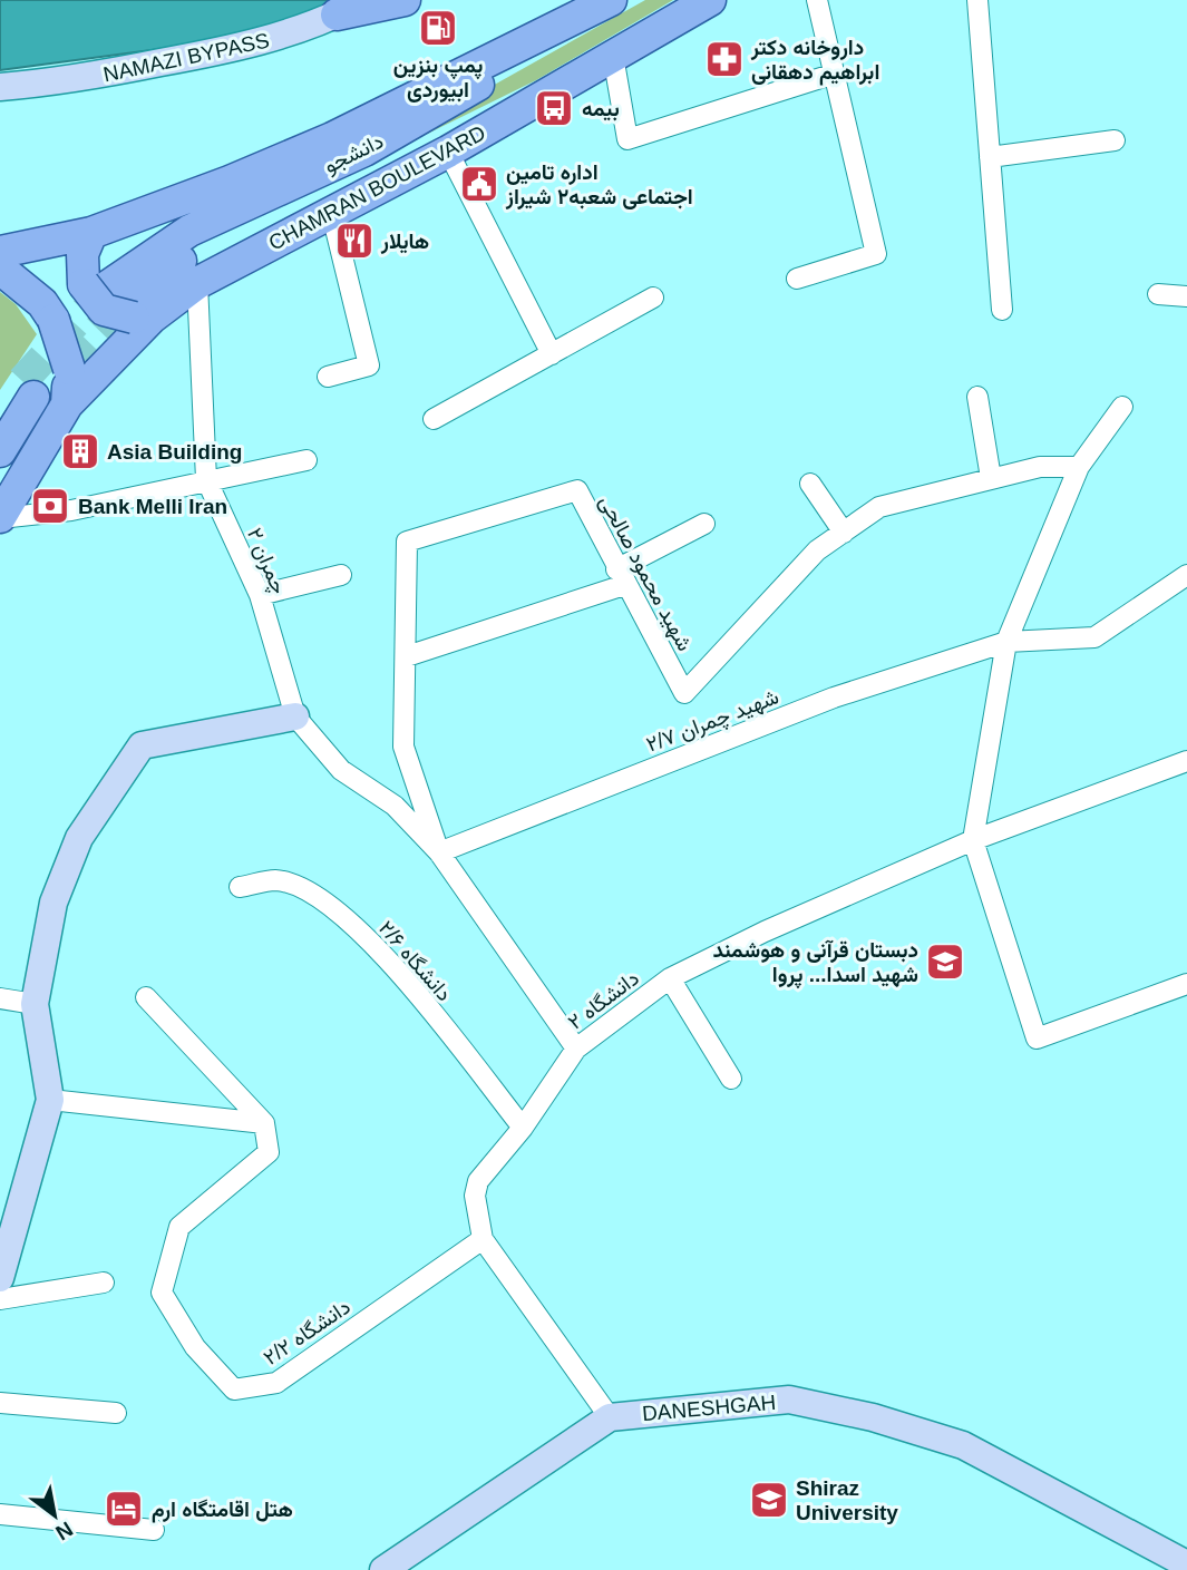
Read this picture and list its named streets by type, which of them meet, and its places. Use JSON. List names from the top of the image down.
{
  "streets": {
    "main road": ["دانشجو", "CHAMRAN BOULEVARD"],
    "street": [
      "NAMAZI BYPASS",
      "۲ چمران",
      "شهید محمود صالحی",
      "۲/۷ شهید چمران",
      "۲/۶ دانشگاه",
      "۲ دانشگاه",
      "۲/۲ دانشگاه",
      "DANESHGAH"
    ]
  },
  "crossings": [
    ["دانشجو", "CHAMRAN BOULEVARD"],
    ["CHAMRAN BOULEVARD", "۲ چمران"],
    ["شهید محمود صالحی", "۲/۷ شهید چمران"],
    ["۲/۶ دانشگاه", "۲ دانشگاه"],
    ["۲ دانشگاه", "۲/۲ دانشگاه"],
    ["۲ دانشگاه", "DANESHGAH"]
  ],
  "places": {
    "fuel station": ["پمپ بنزین ابیوردی"],
    "pharmacy": ["داروخانه دکتر ابراهیم دهقانی"],
    "bus stop": ["بیمه"],
    "public building": ["اداره تامین اجتماعی شعبه۲ شیراز"],
    "restaurant": ["هایلار"],
    "building": ["Asia Building"],
    "bank": ["Bank Melli Iran"],
    "school or university": ["دبستان قرآنی و هوشمند شهید اسدا... پروا", "Shiraz University"],
    "hotel": ["هتل اقامتگاه ارم"]
  },
  "north": "bottom right"
}
